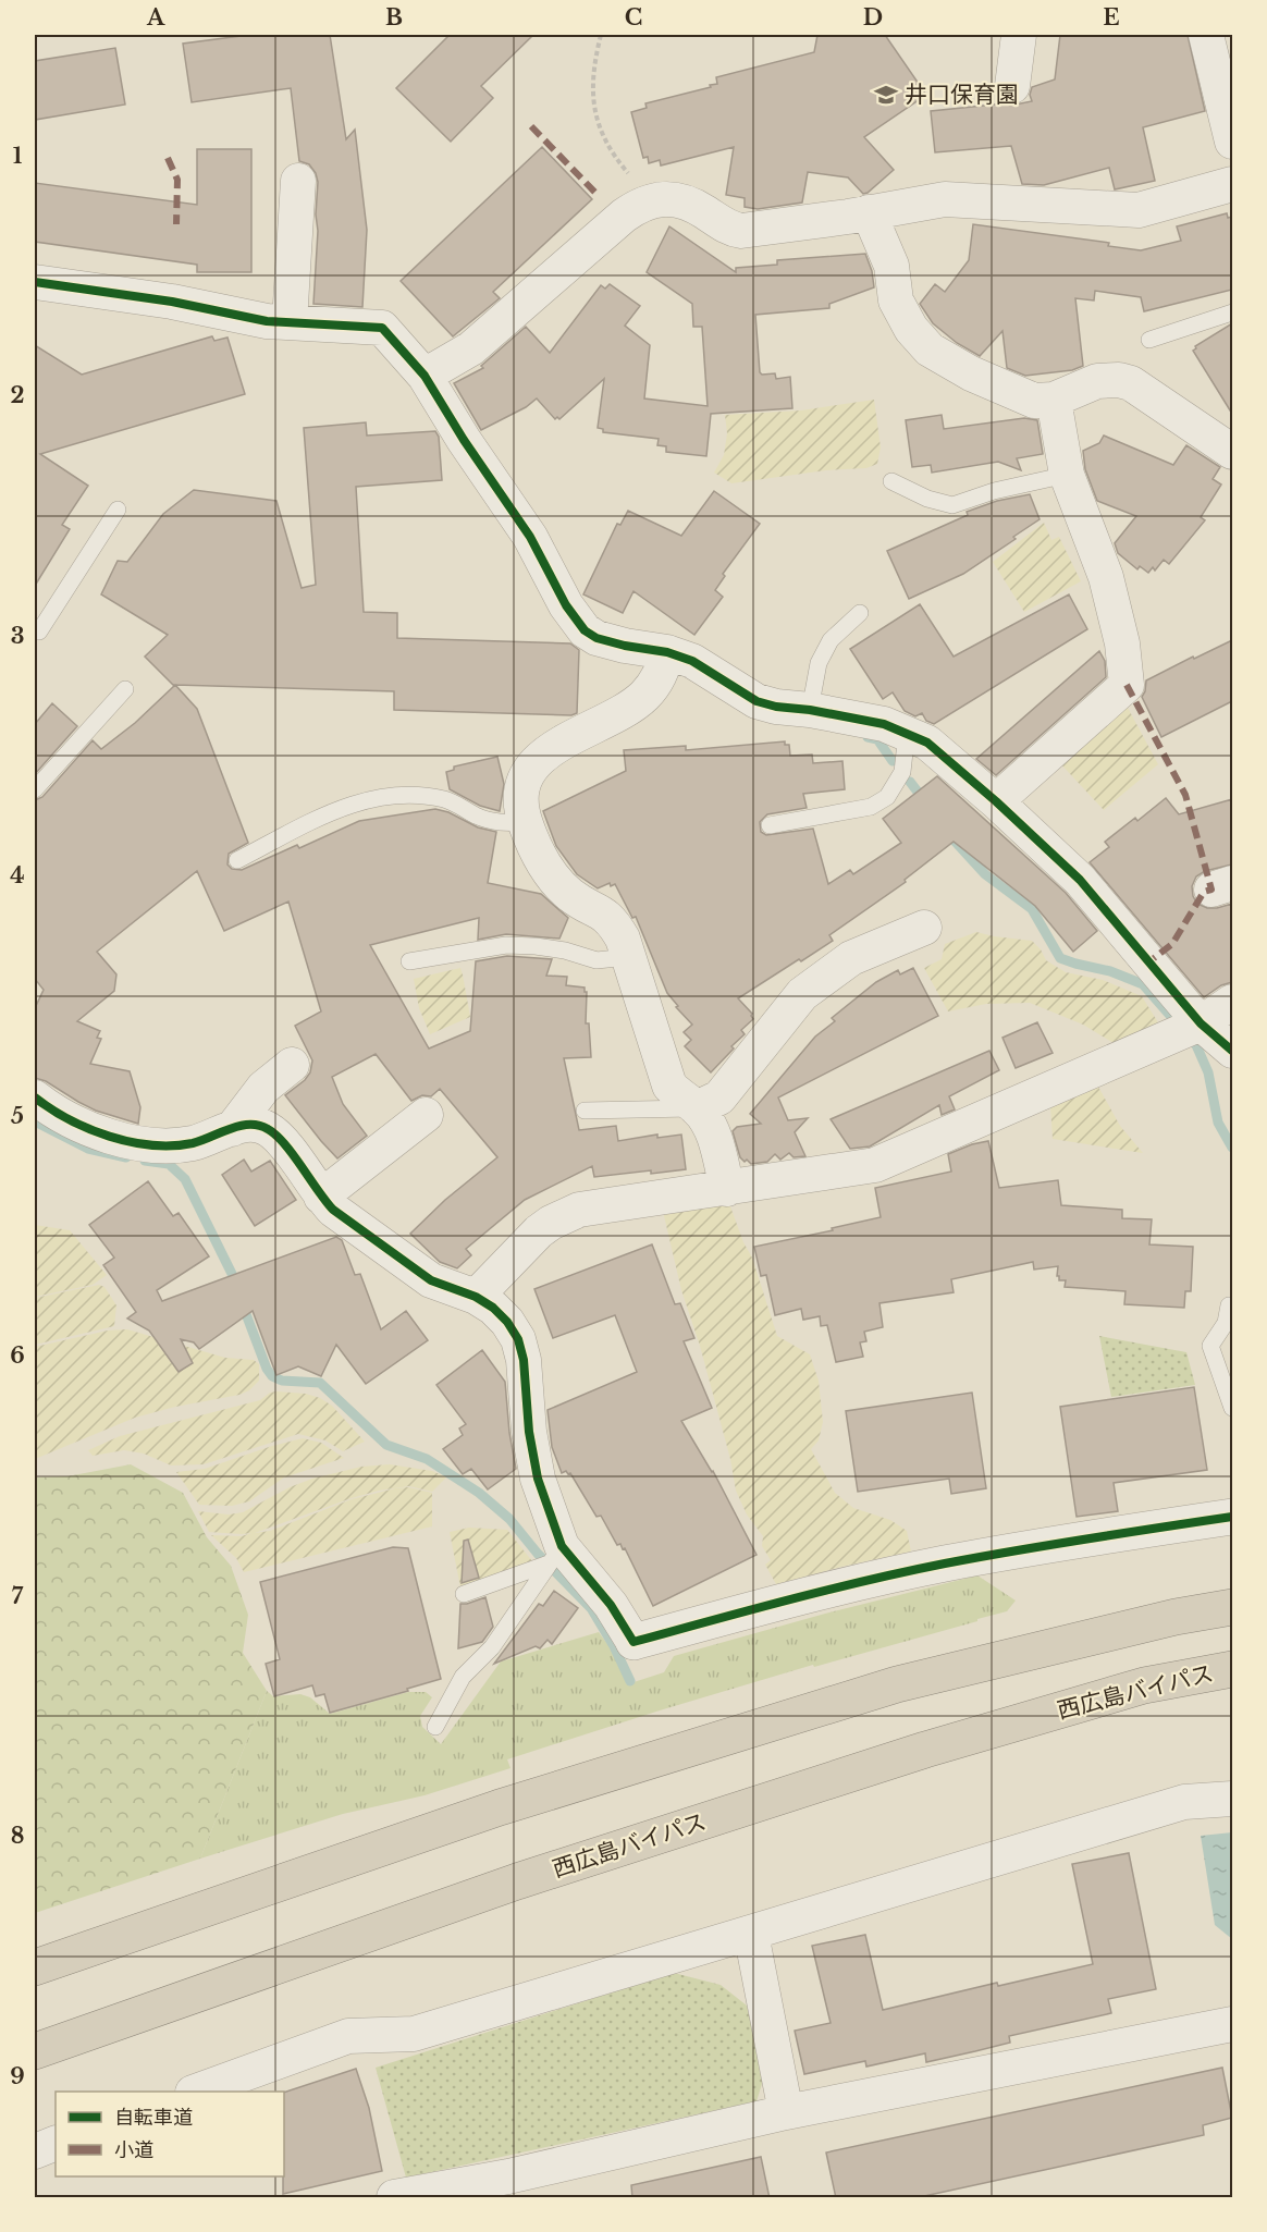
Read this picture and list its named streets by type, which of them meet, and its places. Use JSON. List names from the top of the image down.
{
  "streets": {
    "highway": ["西広島バイパス"]
  },
  "places": {
    "school or university": ["井口保育園"]
  },
  "legend": ["自転車道", "小道"],
  "grid": {
    "columns": [
      "A",
      "B",
      "C",
      "D",
      "E"
    ],
    "rows": [
      "1",
      "2",
      "3",
      "4",
      "5",
      "6",
      "7",
      "8",
      "9"
    ]
  }
}
